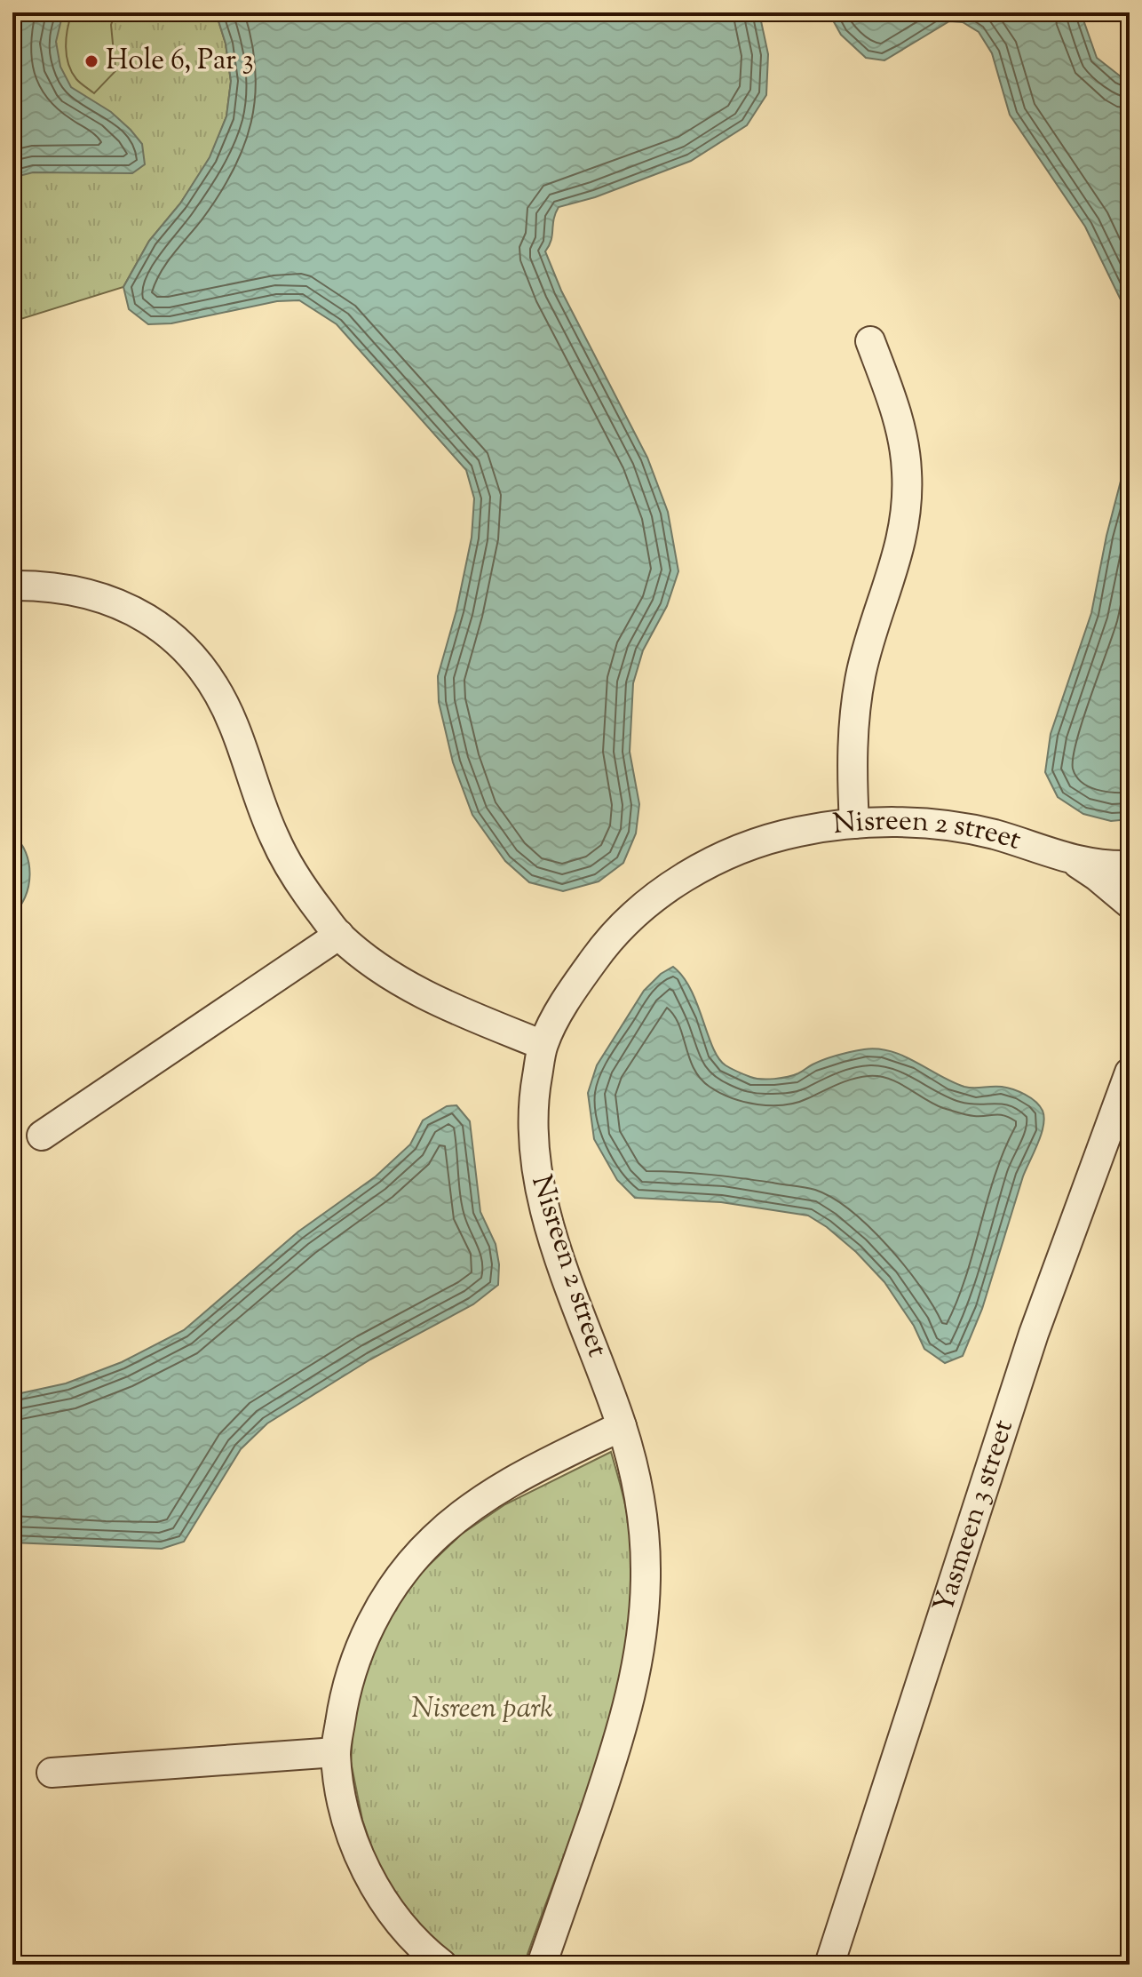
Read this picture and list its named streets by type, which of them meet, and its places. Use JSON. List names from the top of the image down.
{
  "streets": {
    "street": ["Nisreen 2 street", "Yasmeen 3 street"]
  },
  "parks": ["Nisreen park"],
  "places": ["Hole 6, Par 3"]
}
